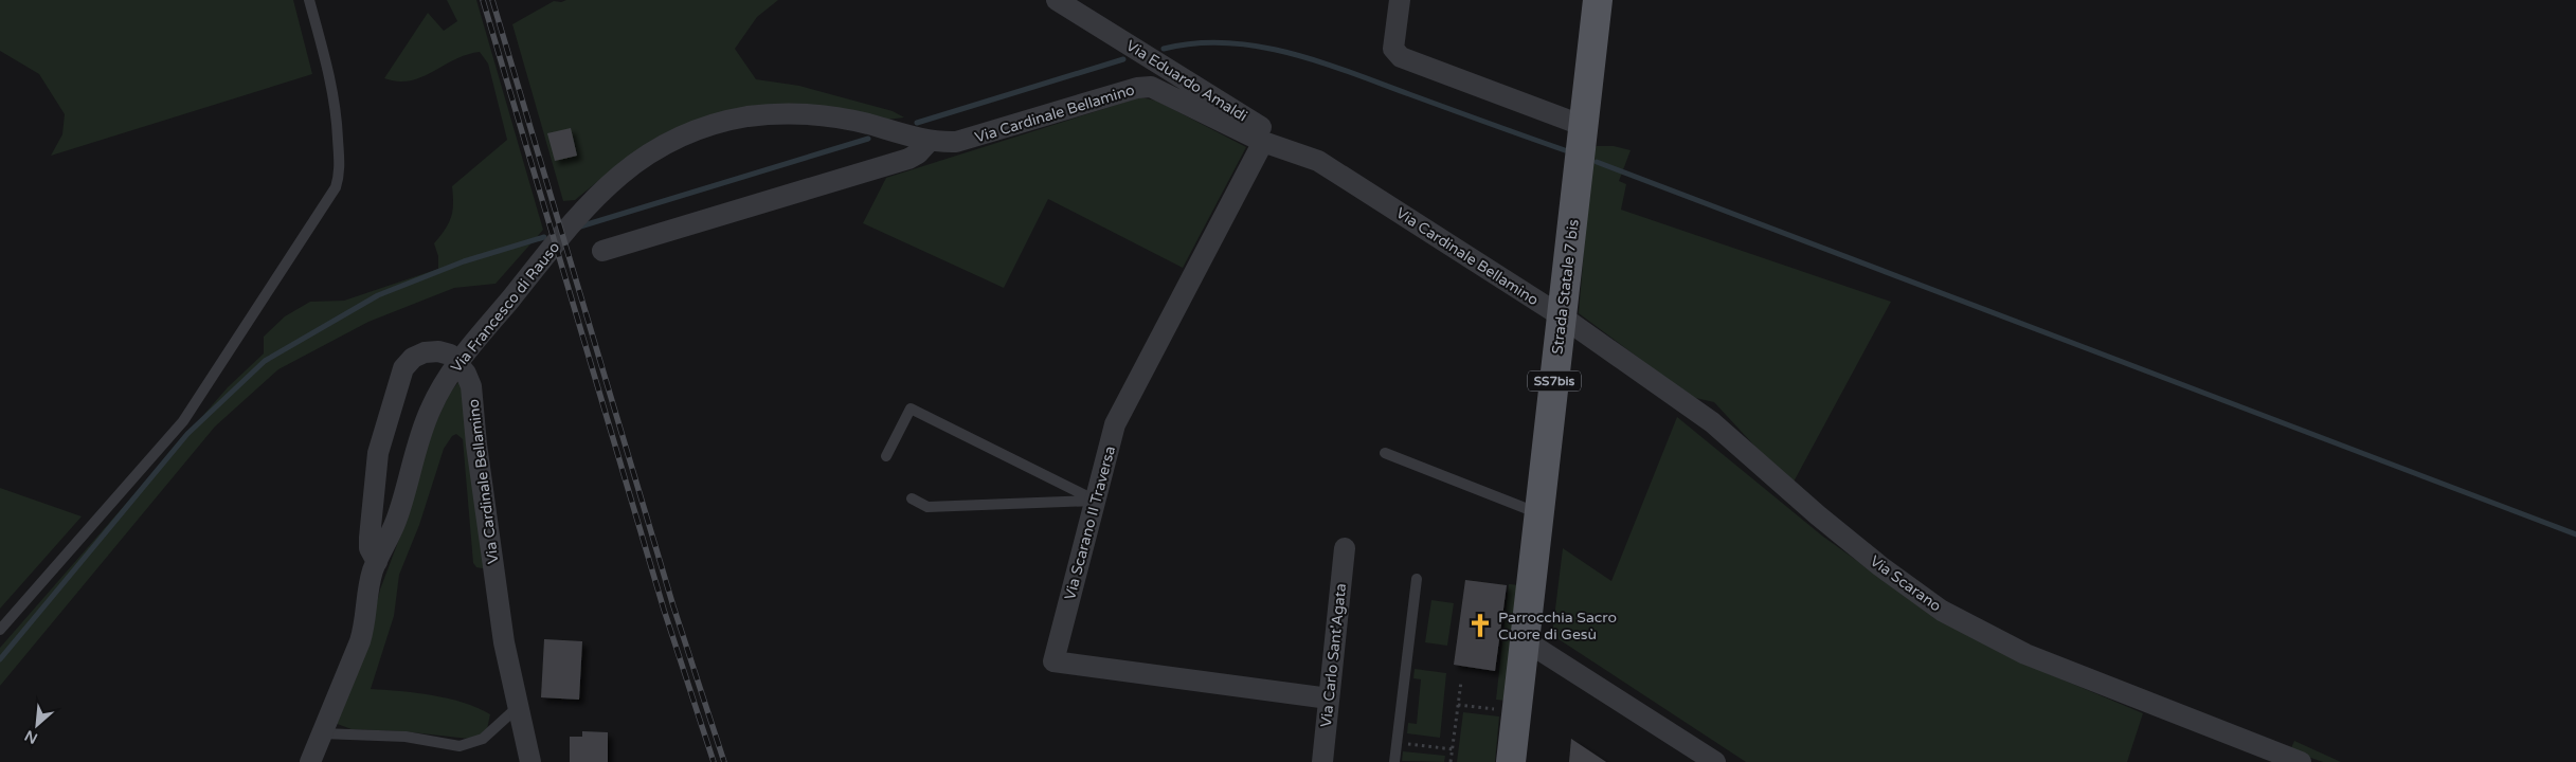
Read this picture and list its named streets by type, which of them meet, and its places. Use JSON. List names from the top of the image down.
{
  "streets": {
    "main road": ["Strada Statale 7 bis", "SS7bis"],
    "street": [
      "Via Eduardo Amaldi",
      "Via Cardinale Bellamino",
      "Via Francesco di Rauso",
      "Via Scarano II Traversa",
      "Via Scarano",
      "Via Carlo Sant'Agata"
    ]
  },
  "crossings": [
    ["Via Eduardo Amaldi", "Via Cardinale Bellamino"],
    ["Via Cardinale Bellamino", "Strada Statale 7 bis"],
    ["Via Cardinale Bellamino", "Via Francesco di Rauso"],
    ["Via Cardinale Bellamino", "Via Scarano II Traversa"],
    ["Via Cardinale Bellamino", "Via Scarano"],
    ["Strada Statale 7 bis", "Via Scarano"],
    ["Via Scarano II Traversa", "Via Carlo Sant'Agata"]
  ],
  "places": {
    "church": ["Parrocchia Sacro Cuore di Gesù"]
  },
  "north": "bottom left"
}
